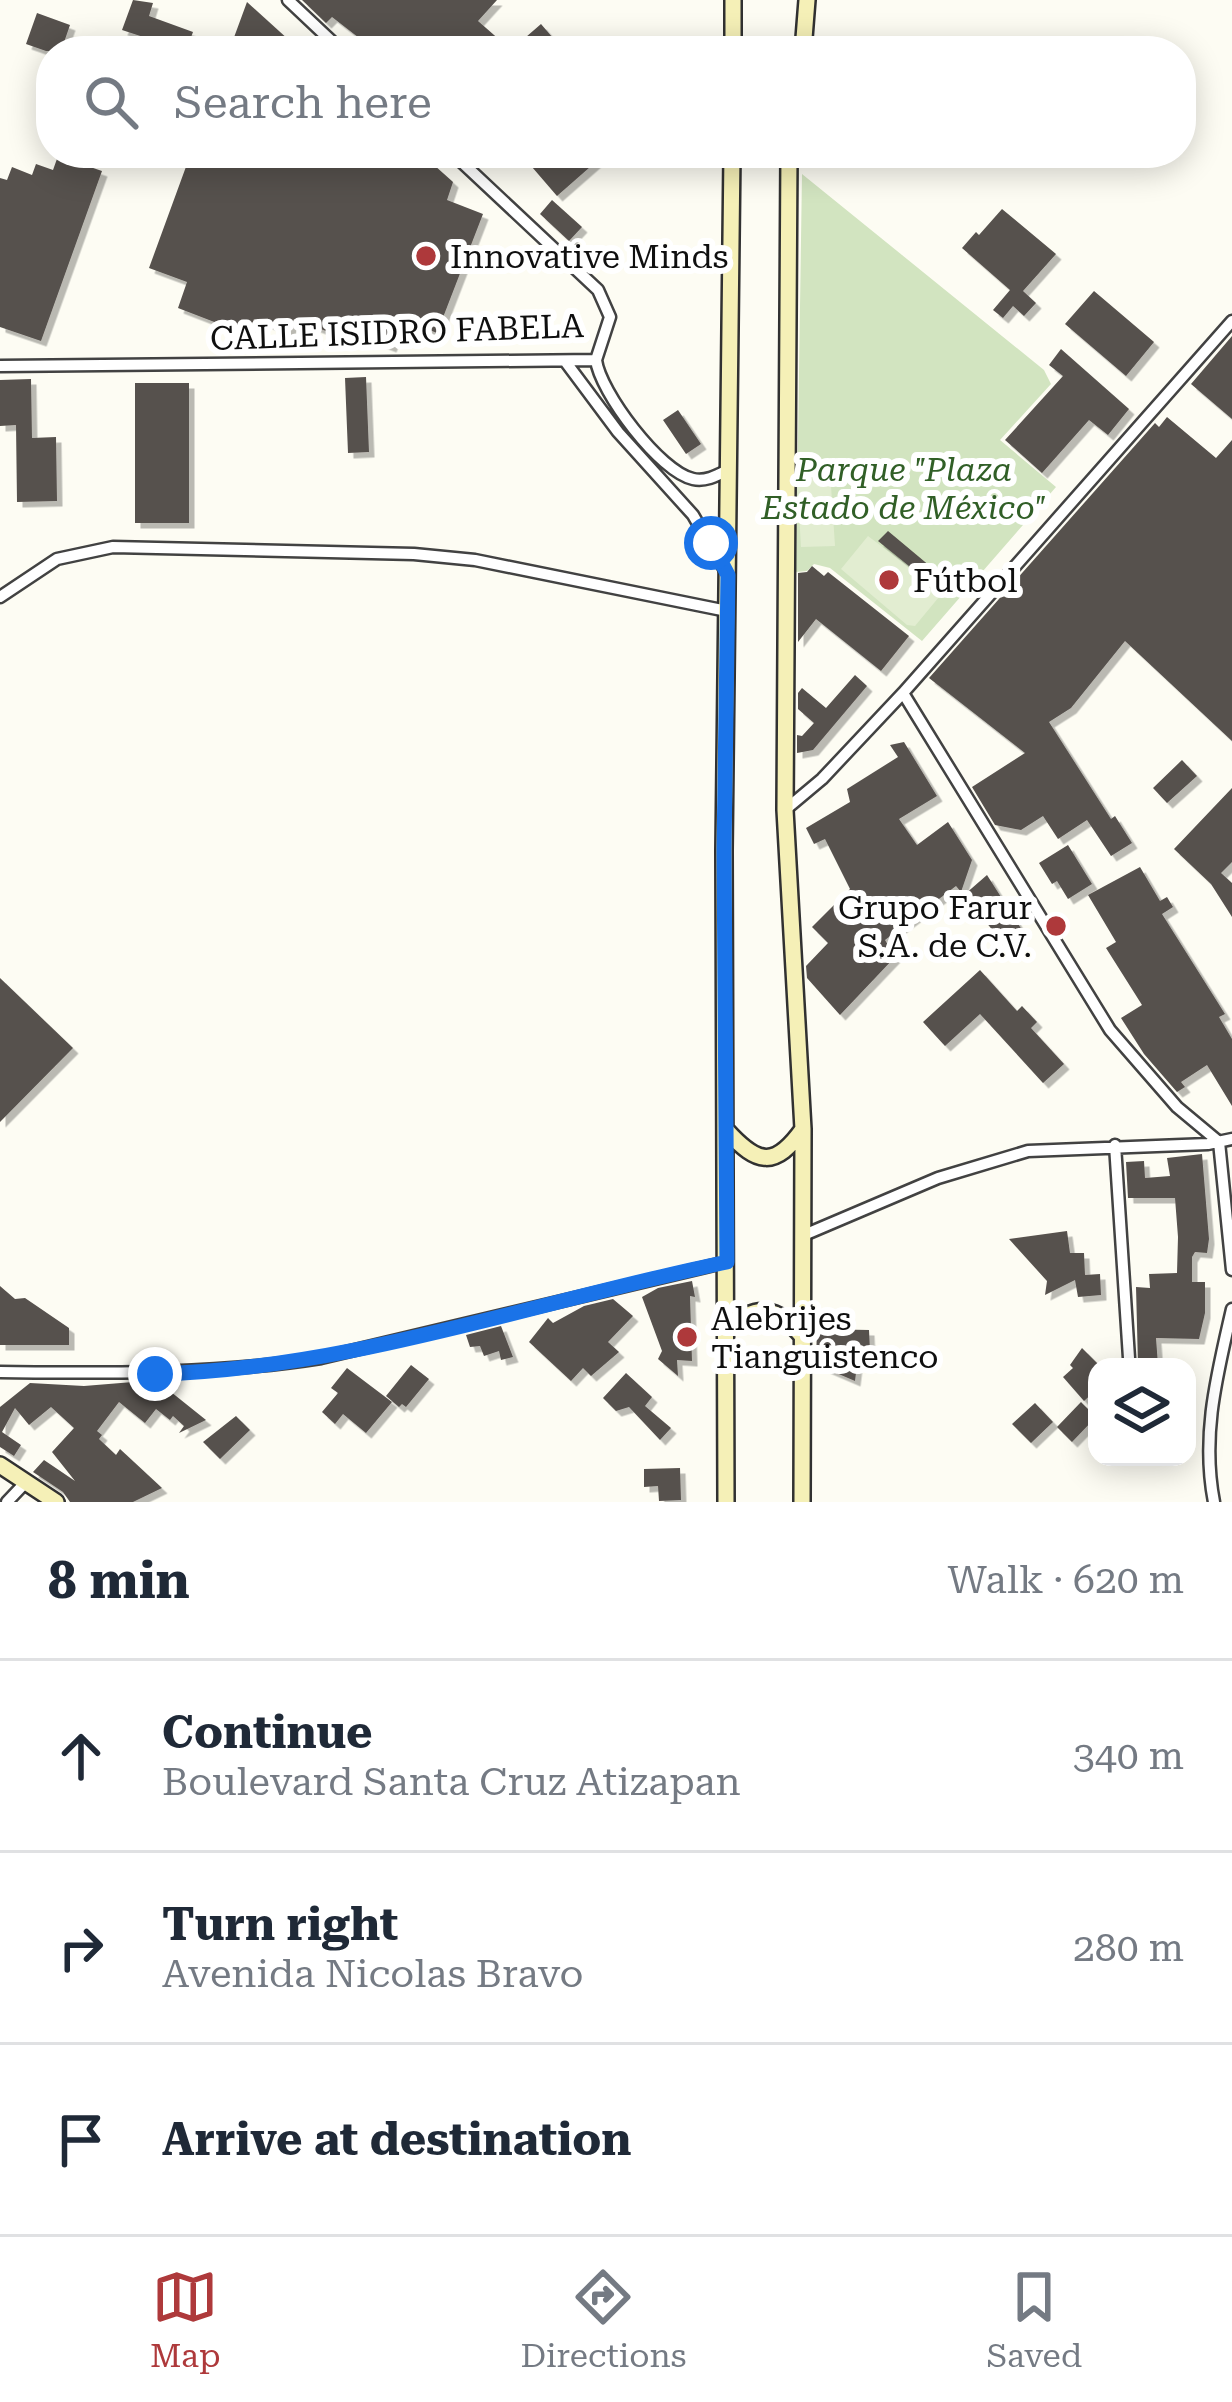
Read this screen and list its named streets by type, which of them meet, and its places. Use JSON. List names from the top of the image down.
{
  "streets": {
    "street": ["CALLE ISIDRO FABELA"]
  },
  "parks": ["Parque \"Plaza Estado de México\""],
  "places": [
    "Innovative Minds",
    "Fútbol",
    "Grupo Farur S.A. de C.V.",
    "Alebrijes Tianguistenco"
  ],
  "page": {
    "search": "Search here",
    "heading": ["8 min", "Walk · 620 m"],
    "list": [
      ["Continue", "Boulevard Santa Cruz Atizapan", "340 m"],
      ["Turn right", "Avenida Nicolas Bravo", "280 m"],
      "Arrive at destination"
    ],
    "nav": ["Map", "Directions", "Saved"]
  }
}
